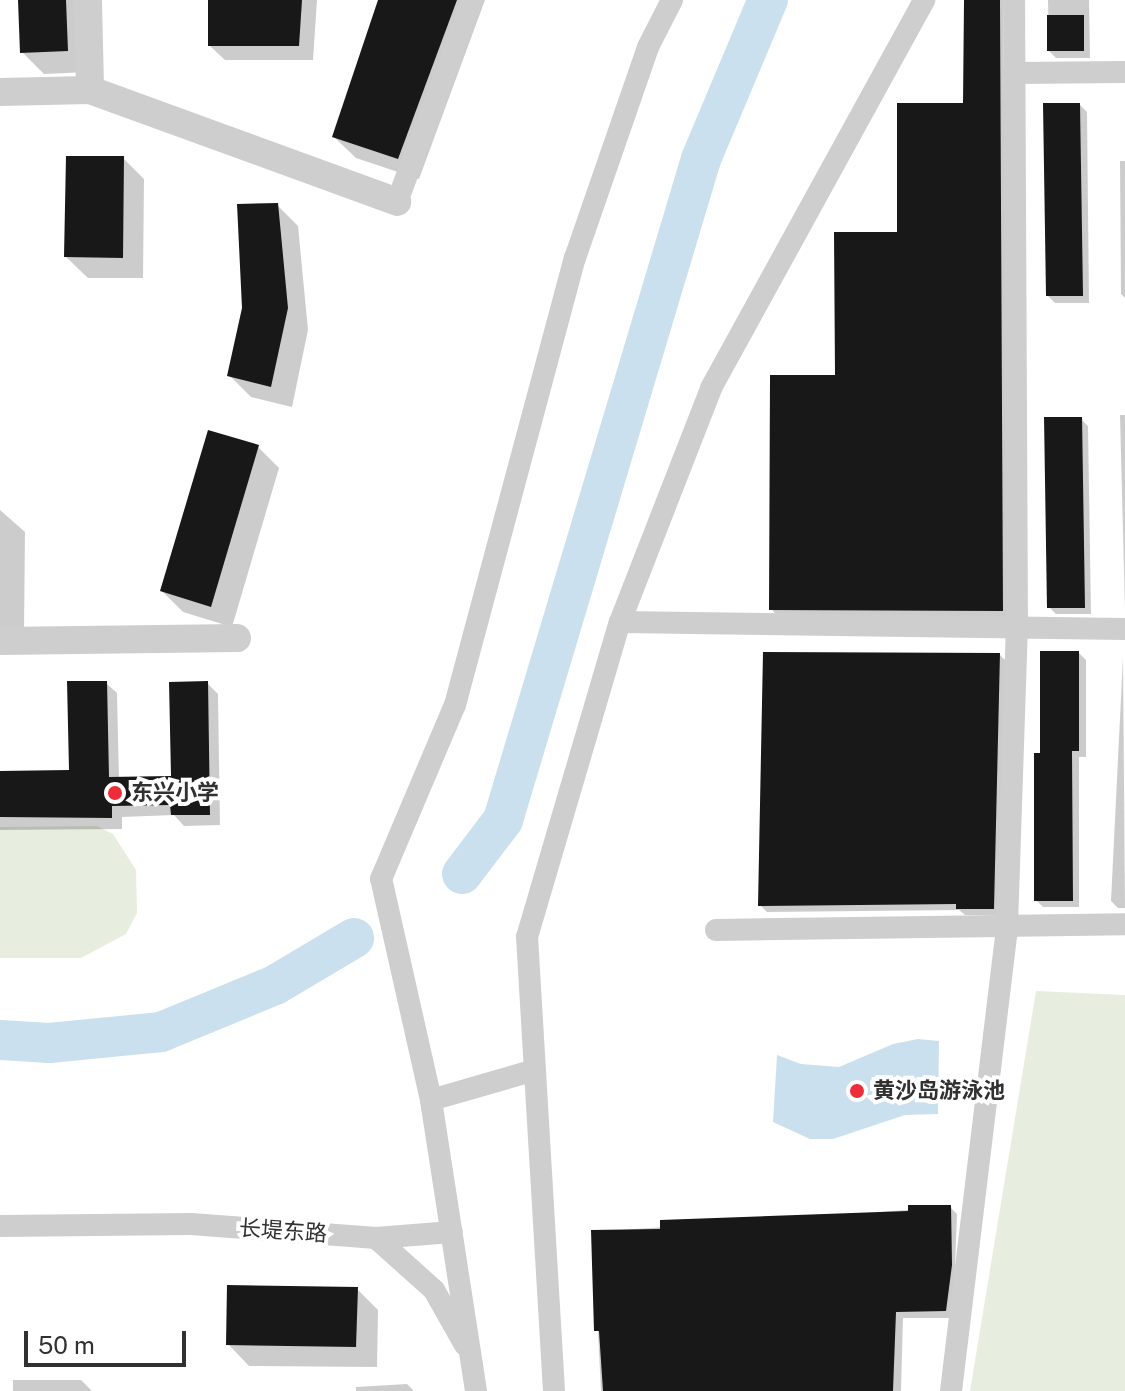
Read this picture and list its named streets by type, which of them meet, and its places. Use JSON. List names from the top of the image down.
{
  "streets": {
    "street": ["长堤东路"]
  },
  "places": ["东兴小学", "黄沙岛游泳池"],
  "scale_bar": "50 m"
}
